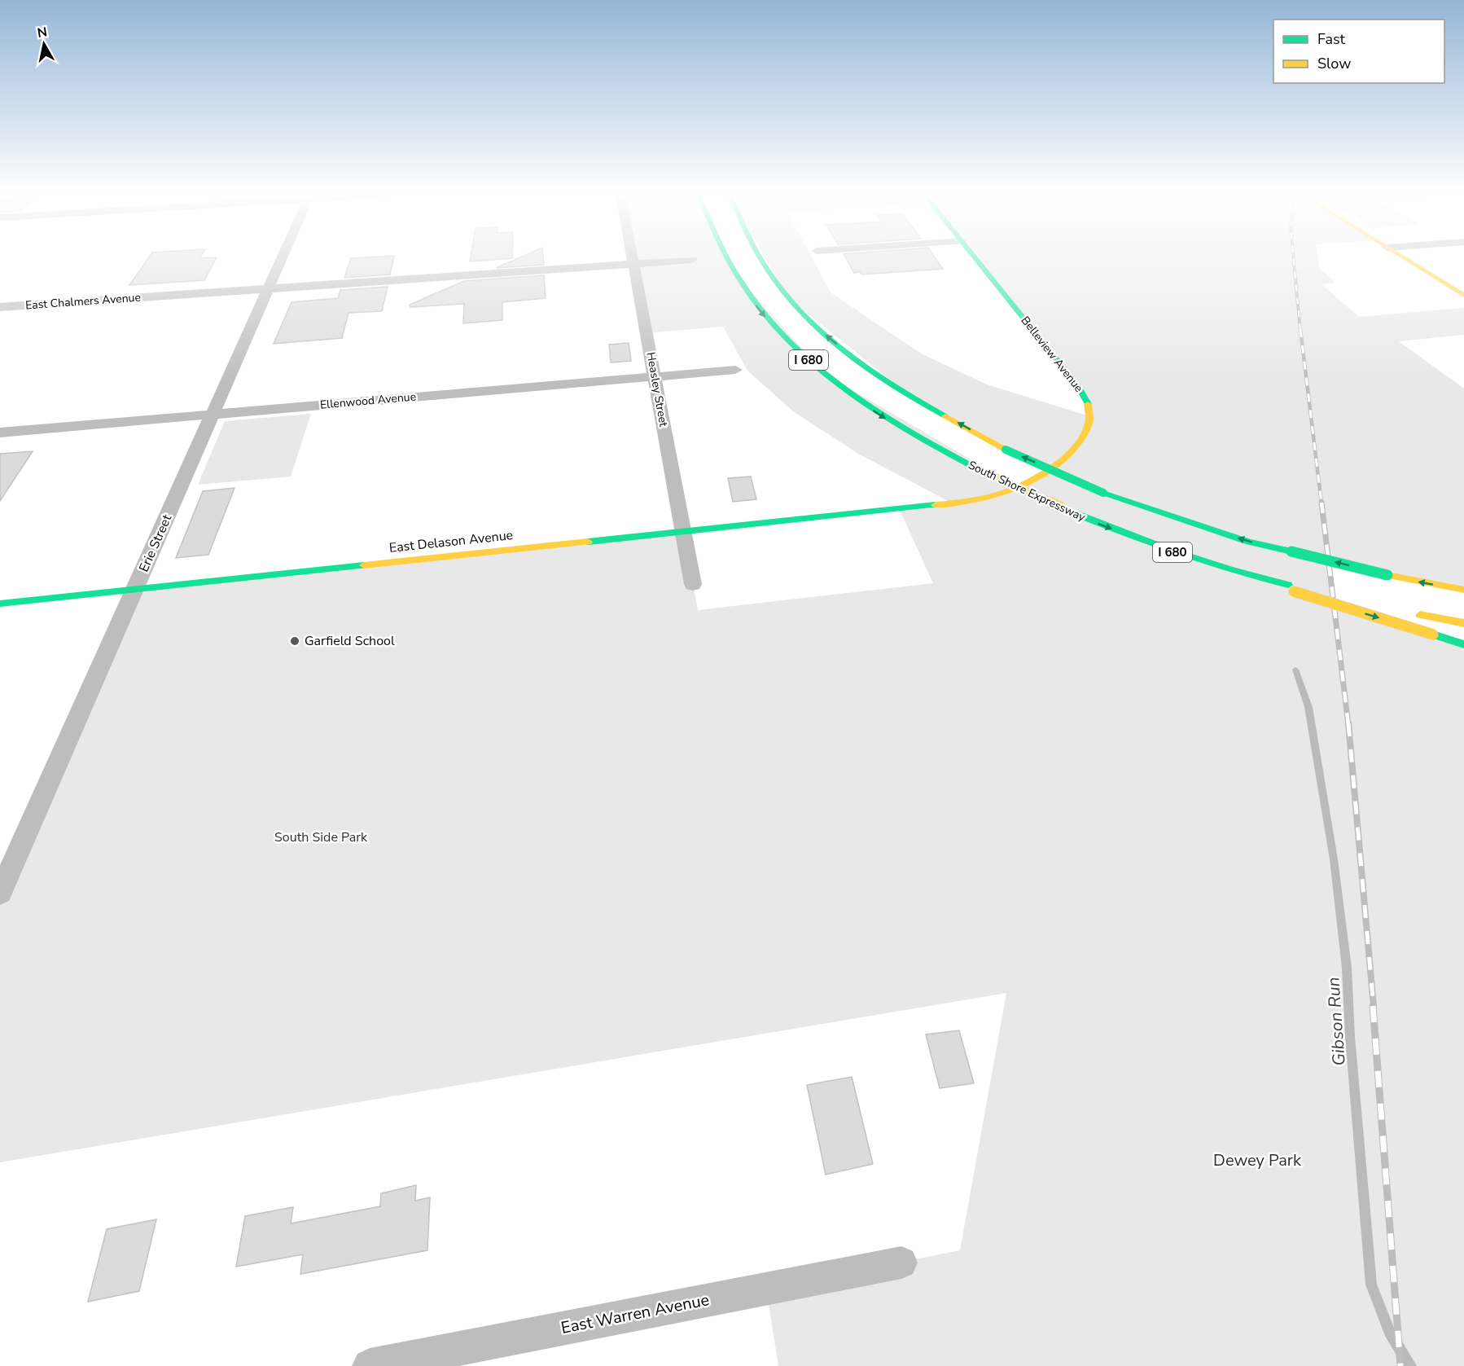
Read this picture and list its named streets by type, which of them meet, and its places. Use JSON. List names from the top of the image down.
{
  "streets": {
    "main road": [
      "Belleview Avenue",
      "I 680",
      "South Shore Expressway",
      "East Delason Avenue"
    ],
    "street": [
      "East Chalmers Avenue",
      "Heasley Street",
      "Ellenwood Avenue",
      "Erie Street",
      "East Warren Avenue"
    ]
  },
  "crossings": [
    ["East Chalmers Avenue", "Heasley Street"],
    ["East Chalmers Avenue", "Erie Street"],
    ["Belleview Avenue", "East Delason Avenue"],
    ["Heasley Street", "Ellenwood Avenue"],
    ["Heasley Street", "East Delason Avenue"],
    ["Ellenwood Avenue", "Erie Street"],
    ["East Delason Avenue", "Erie Street"]
  ],
  "water": ["Gibson Run"],
  "parks": ["South Side Park", "Dewey Park"],
  "places": ["Garfield School"],
  "legend": ["Fast", "Slow"],
  "north": "top"
}
